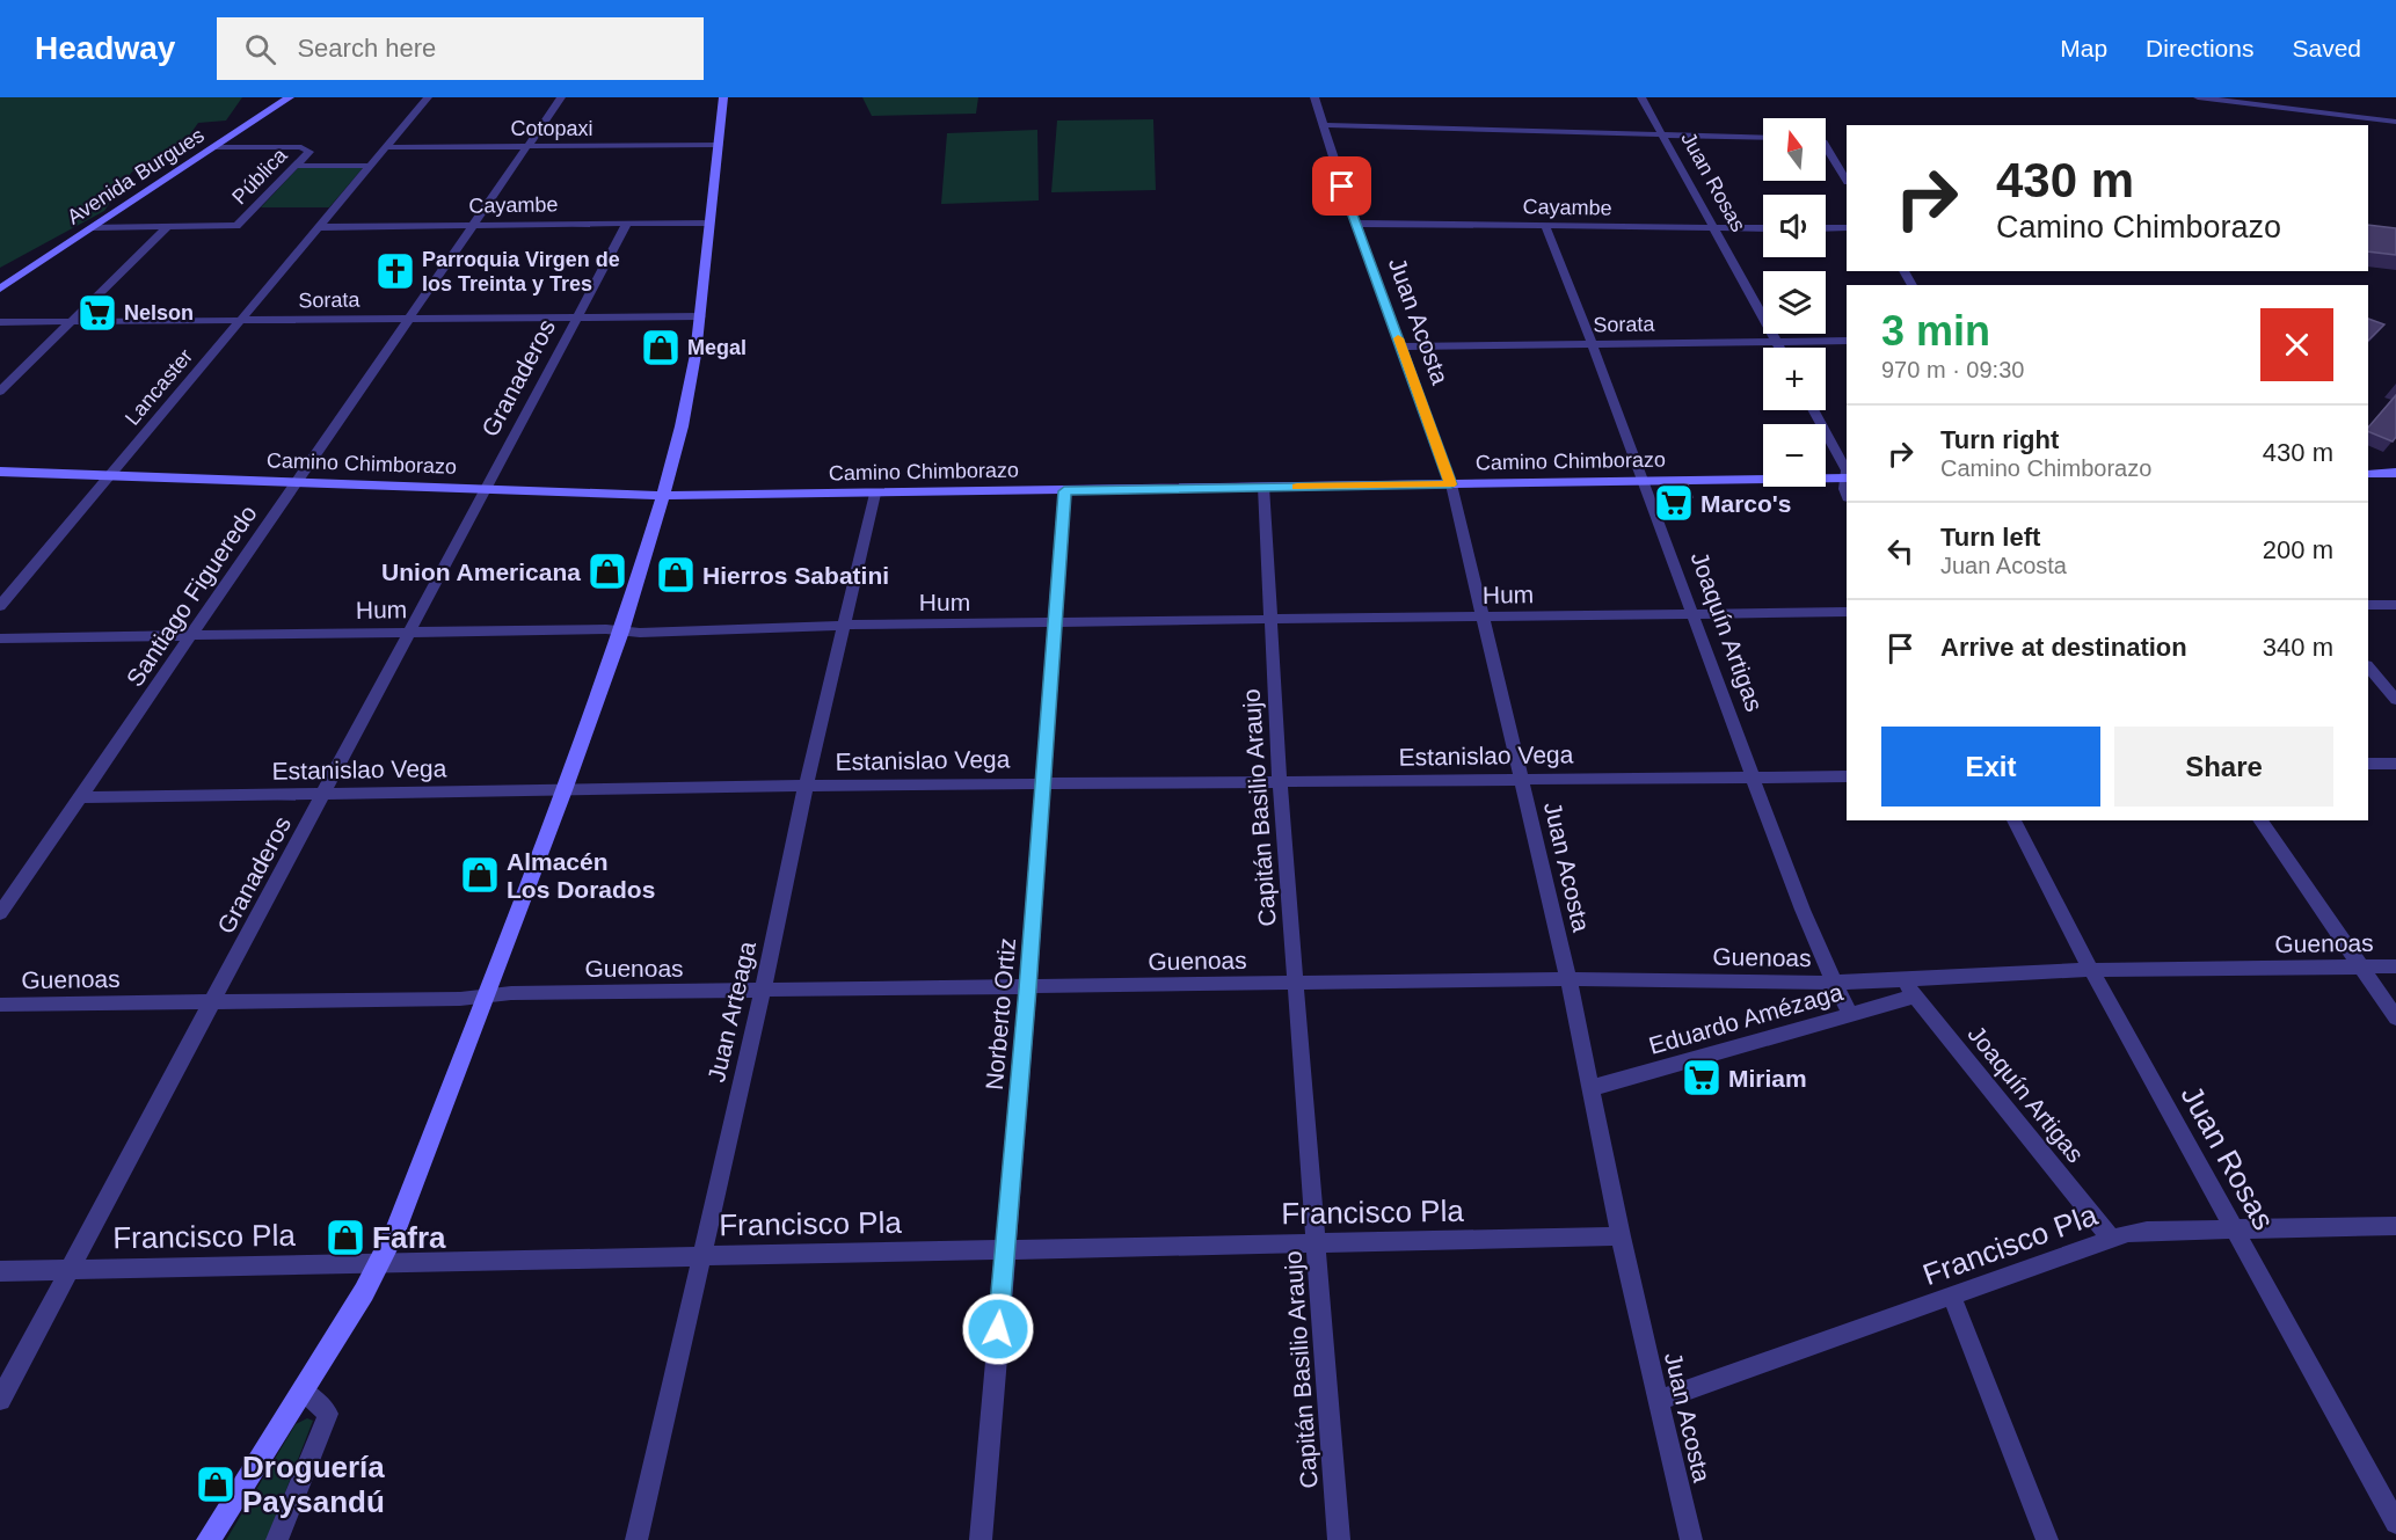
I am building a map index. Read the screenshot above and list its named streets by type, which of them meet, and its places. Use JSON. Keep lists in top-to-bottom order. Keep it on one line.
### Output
{"streets":{"street":["Cotopaxi","Avenida Burgues","Pública","Juan Rosas","Cayambe","Sorata","Juan Acosta","Granaderos","Lancaster","Camino Chimborazo","Hum","Santiago Figueredo","Joaquín Artigas","Estanislao Vega","Capitán Basilio Araujo","Guenoas","Juan Arteaga","Norberto Ortiz","Eduardo Amézaga","Francisco Pla"]},"crossings":[["Cotopaxi","Lancaster"],["Cotopaxi","Santiago Figueredo"],["Avenida Burgues","Pública"],["Juan Rosas","Cayambe"],["Juan Rosas","Sorata"],["Juan Rosas","Guenoas"],["Juan Rosas","Francisco Pla"],["Cayambe","Juan Acosta"],["Cayambe","Granaderos"],["Cayambe","Lancaster"],["Cayambe","Santiago Figueredo"],["Cayambe","Joaquín Artigas"],["Sorata","Juan Acosta"],["Sorata","Granaderos"],["Sorata","Lancaster"],["Sorata","Santiago Figueredo"],["Sorata","Joaquín Artigas"],["Juan Acosta","Camino Chimborazo"],["Juan Acosta","Hum"],["Juan Acosta","Estanislao Vega"],["Juan Acosta","Guenoas"],["Juan Acosta","Eduardo Amézaga"],["Juan Acosta","Francisco Pla"],["Granaderos","Camino Chimborazo"],["Granaderos","Hum"],["Granaderos","Estanislao Vega"],["Granaderos","Guenoas"],["Granaderos","Francisco Pla"],["Lancaster","Camino Chimborazo"],["Camino Chimborazo","Santiago Figueredo"],["Camino Chimborazo","Joaquín Artigas"],["Camino Chimborazo","Capitán Basilio Araujo"],["Camino Chimborazo","Juan Arteaga"],["Camino Chimborazo","Norberto Ortiz"],["Hum","Santiago Figueredo"],["Hum","Joaquín Artigas"],["Hum","Capitán Basilio Araujo"],["Hum","Juan Arteaga"],["Hum","Norberto Ortiz"],["Santiago Figueredo","Estanislao Vega"],["Joaquín Artigas","Estanislao Vega"],["Joaquín Artigas","Guenoas"],["Joaquín Artigas","Eduardo Amézaga"],["Joaquín Artigas","Francisco Pla"],["Estanislao Vega","Capitán Basilio Araujo"],["Estanislao Vega","Juan Arteaga"],["Estanislao Vega","Norberto Ortiz"],["Capitán Basilio Araujo","Guenoas"],["Capitán Basilio Araujo","Francisco Pla"],["Guenoas","Juan Arteaga"],["Guenoas","Norberto Ortiz"],["Juan Arteaga","Francisco Pla"],["Norberto Ortiz","Francisco Pla"]],"places":{"church":["Parroquia Virgen de los Treinta y Tres"],"supermarket":["Nelson","Marco's","Miriam"],"shop":["Megal","Union Americana","Hierros Sabatini","Almacén Los Dorados","Fafra","Droguería Paysandú"]},"north":"top","page":{"header":"Headway","search":"Search here","nav":["Map","Directions","Saved"],"map_buttons":["+","−"],"turn":["430 m","Camino Chimborazo"],"heading":["3 min","970 m · 09:30"],"list":[{"name":"Turn right","note":"Camino Chimborazo","value":"430 m"},{"name":"Turn left","note":"Juan Acosta","value":"200 m"},{"name":"Arrive at destination","value":"340 m"}],"buttons":["Exit","Share"]}}
